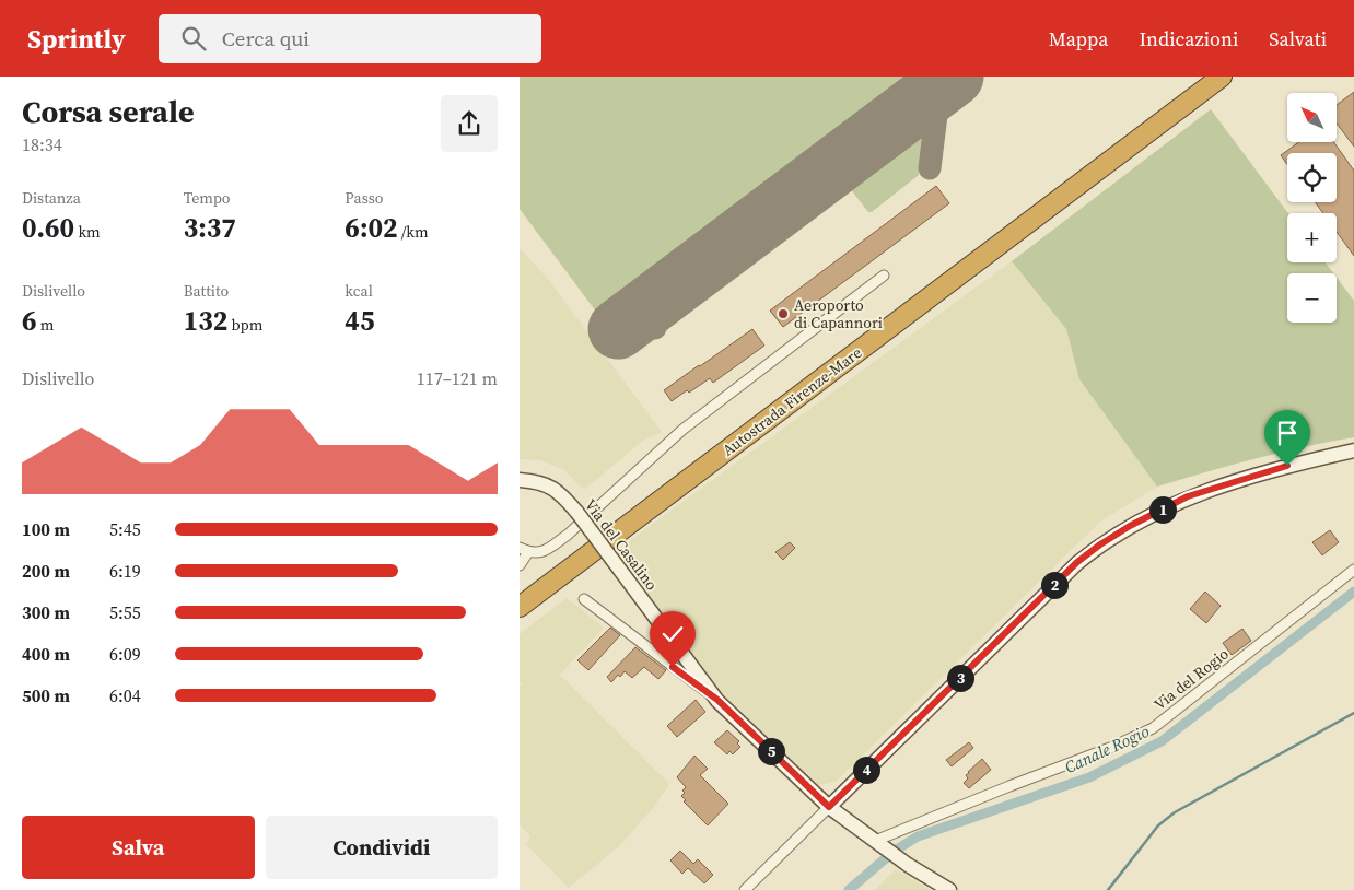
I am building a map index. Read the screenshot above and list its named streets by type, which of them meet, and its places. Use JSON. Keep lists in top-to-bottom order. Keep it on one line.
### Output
{"streets":{"highway":["Autostrada Firenze-Mare"],"street":["Via del Casalino","Via del Rogio"]},"crossings":[["Via del Casalino","Via del Rogio"]],"water":["Canale Rogio"],"places":["Aeroporto di Capannori"],"north":"top left","page":{"header":"Sprintly","search":"Cerca qui","nav":["Mappa","Indicazioni","Salvati"],"heading":["Corsa serale","18:34"],"map_buttons":["+","−"],"stats":[["Distanza","0.60 km"],["Tempo","3:37"],["Passo","6:02 /km"],["Dislivello","6 m"],["Battito","132 bpm"],["kcal","45"]],"chart":["Dislivello","117–121 m"],"pins":["1","2","3","5","4"],"list":[{"name":"100 m","note":"5:45"},{"name":"200 m","note":"6:19"},{"name":"300 m","note":"5:55"},{"name":"400 m","note":"6:09"},{"name":"500 m","note":"6:04"}],"buttons":["Salva","Condividi"]}}
